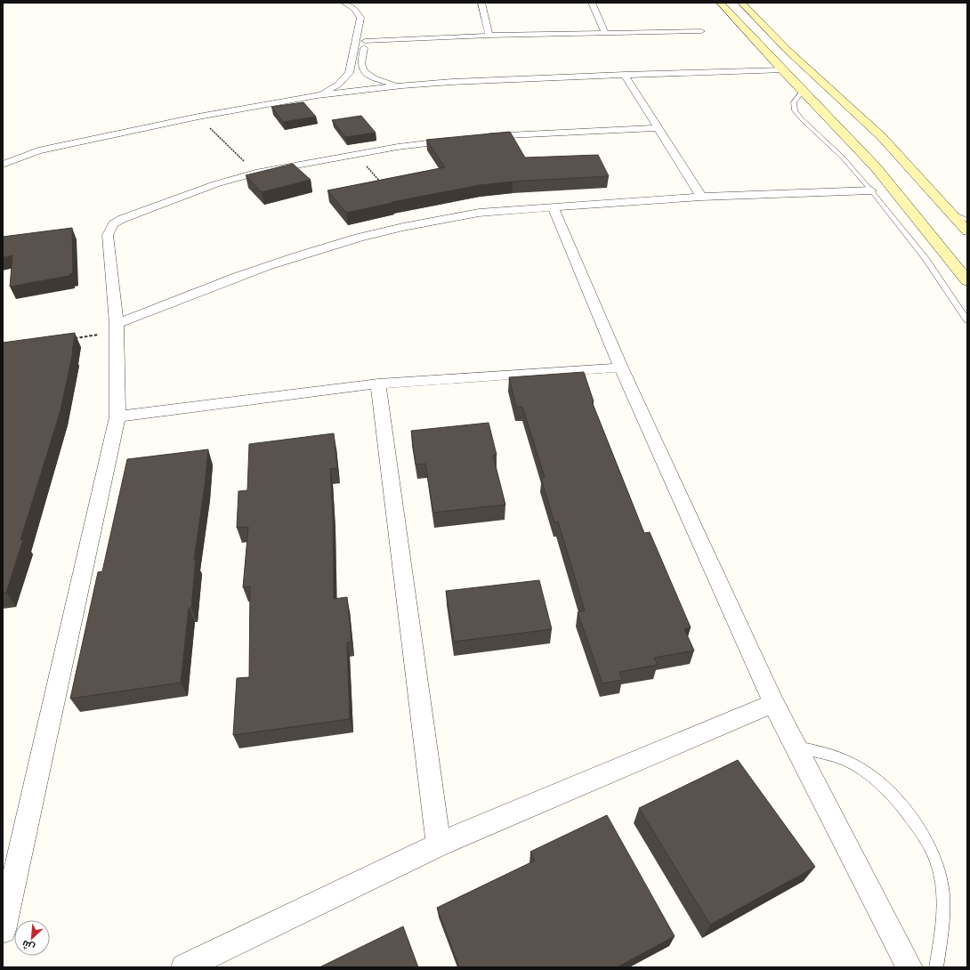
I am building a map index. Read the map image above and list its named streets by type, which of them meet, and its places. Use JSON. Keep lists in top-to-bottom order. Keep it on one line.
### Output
{"north":"bottom left"}
